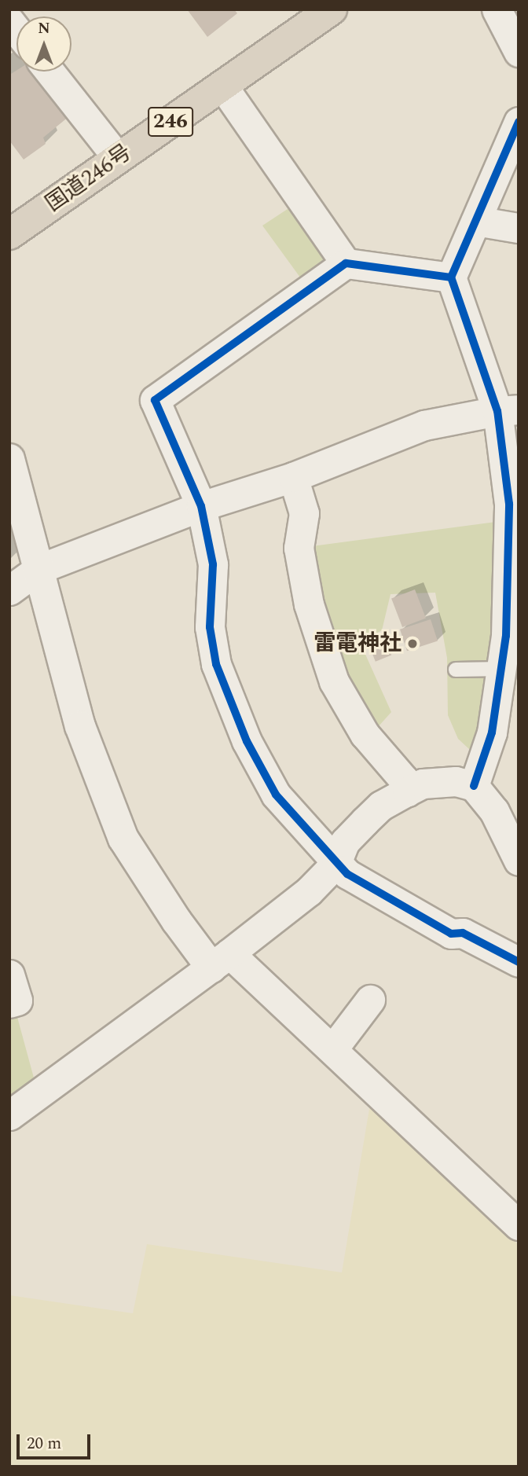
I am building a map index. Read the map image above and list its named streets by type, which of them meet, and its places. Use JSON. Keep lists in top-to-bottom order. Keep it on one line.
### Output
{"streets":{"highway":["246","国道246号"]},"places":["雷電神社"],"scale_bar":"20 m","north":"top"}
